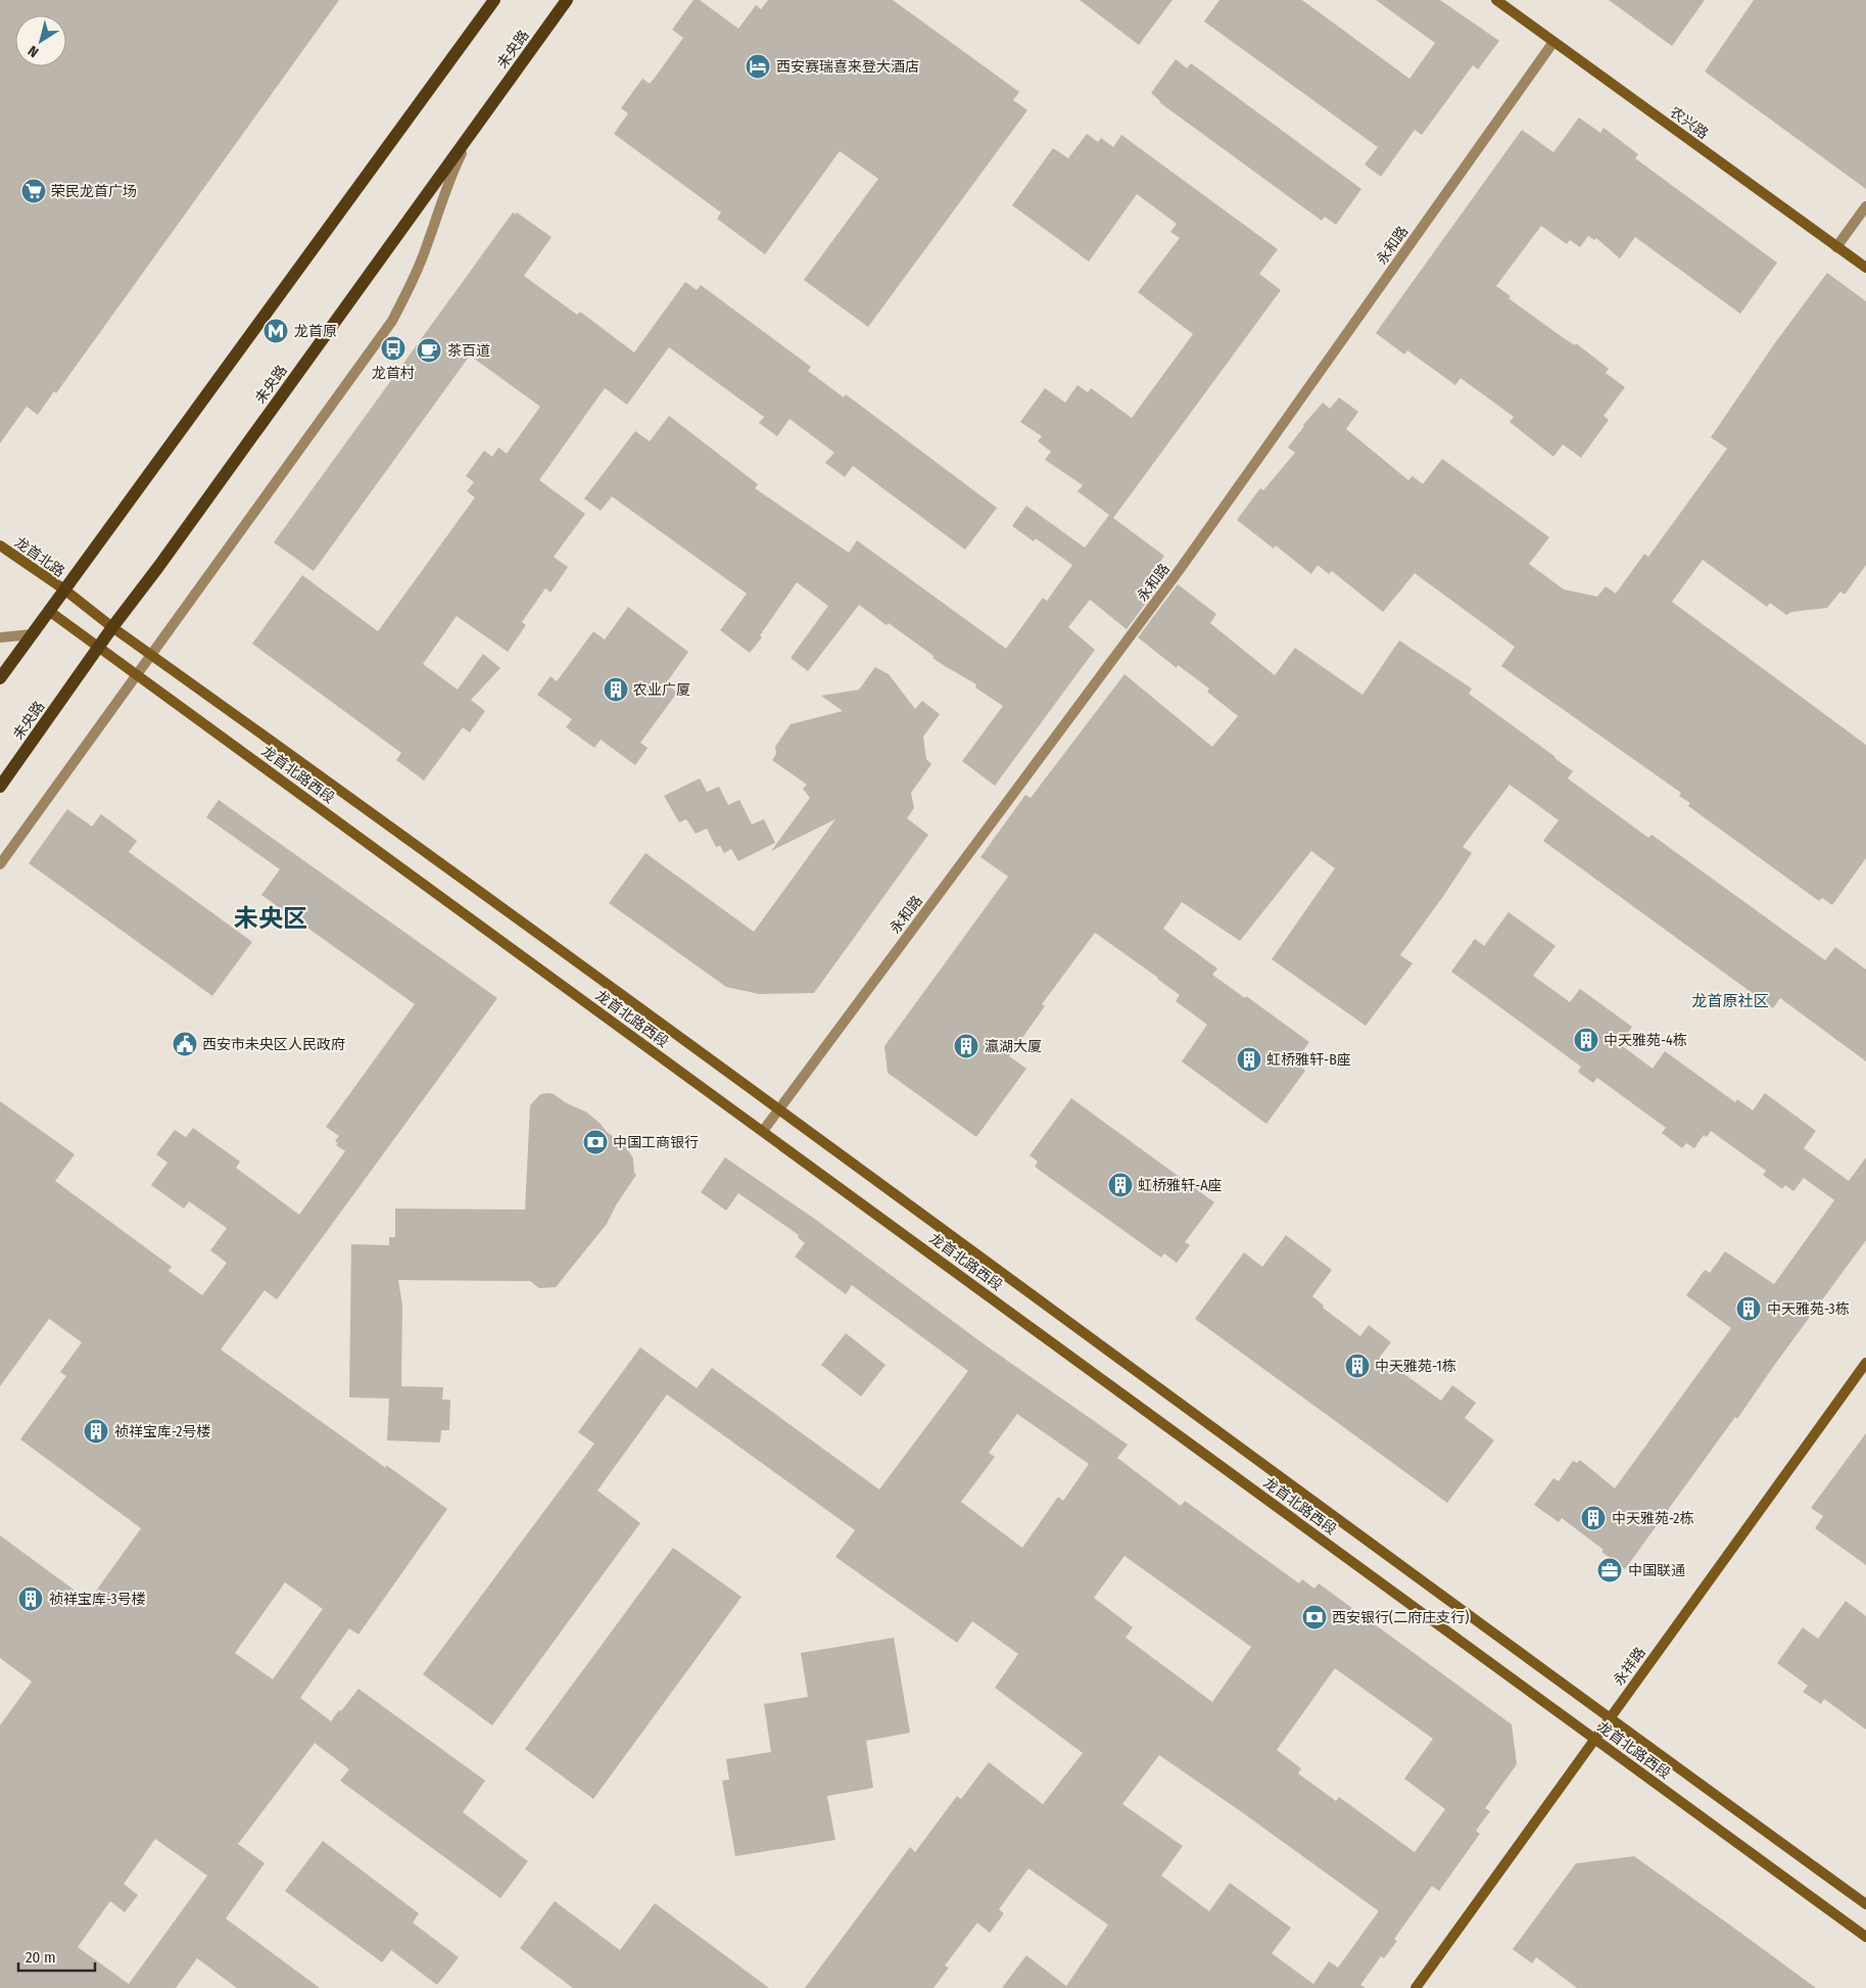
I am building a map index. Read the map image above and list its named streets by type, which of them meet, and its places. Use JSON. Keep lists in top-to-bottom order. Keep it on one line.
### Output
{"streets":{"main road":["未央路"],"street":["农兴路","永和路","龙首北路","龙首北路西段","永祥路"]},"crossings":[["未央路","龙首北路西段"],["农兴路","永和路"],["永和路","龙首北路西段"],["龙首北路","龙首北路西段"],["龙首北路西段","永祥路"]],"districts":["未央区","龙首原社区"],"places":{"hotel":["西安赛瑞喜来登大酒店"],"supermarket":["荣民龙首广场"],"metro station":["龙首原"],"bus stop":["龙首村"],"cafe":["茶百道"],"building":["农业广厦","中天雅苑-4栋","瀛湖大厦","虹桥雅轩-B座","虹桥雅轩-A座","中天雅苑-3栋","中天雅苑-1栋","祯祥宝库-2号楼","中天雅苑-2栋","祯祥宝库-3号楼"],"public building":["西安市未央区人民政府"],"bank":["中国工商银行","西安银行(二府庄支行)"],"office":["中国联通"]},"scale_bar":"20 m","north":"bottom left"}
